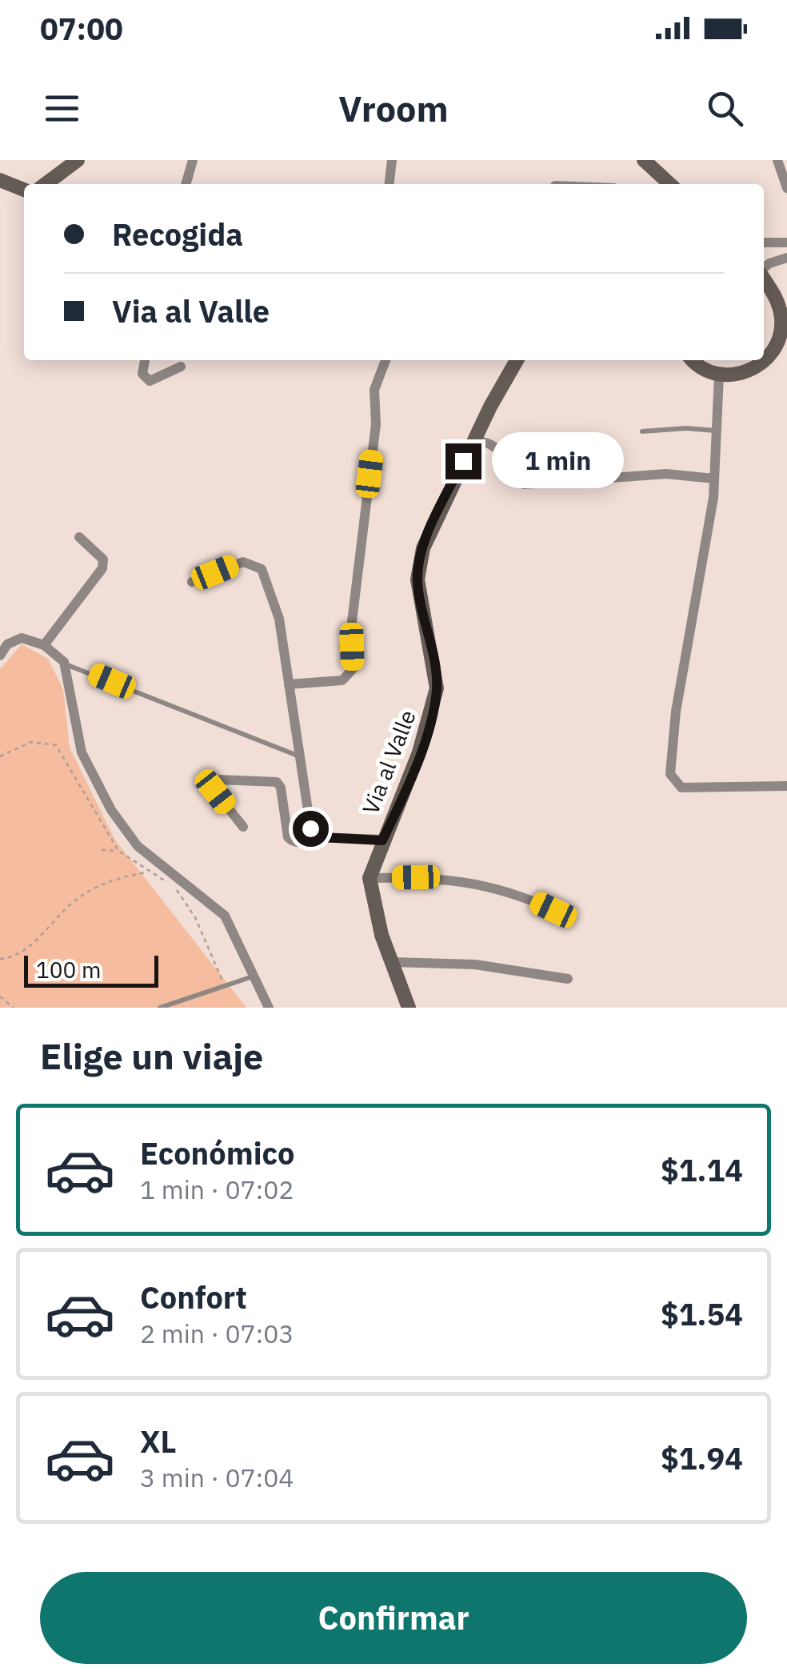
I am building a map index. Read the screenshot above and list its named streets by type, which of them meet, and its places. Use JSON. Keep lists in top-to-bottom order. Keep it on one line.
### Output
{"streets":{"main road":["Via al Valle"]},"scale_bar":"100 m","page":{"status":"07:00","header":"Vroom","banner":["Recogida","Via al Valle"],"bubble":"1 min","scale":"100 m","heading":"Elige un viaje","list":[{"name":"Económico","note":"1 min · 07:02","value":"$1.14"},{"name":"Confort","note":"2 min · 07:03","value":"$1.54"},{"name":"XL","note":"3 min · 07:04","value":"$1.94"}],"buttons":"Confirmar"}}
